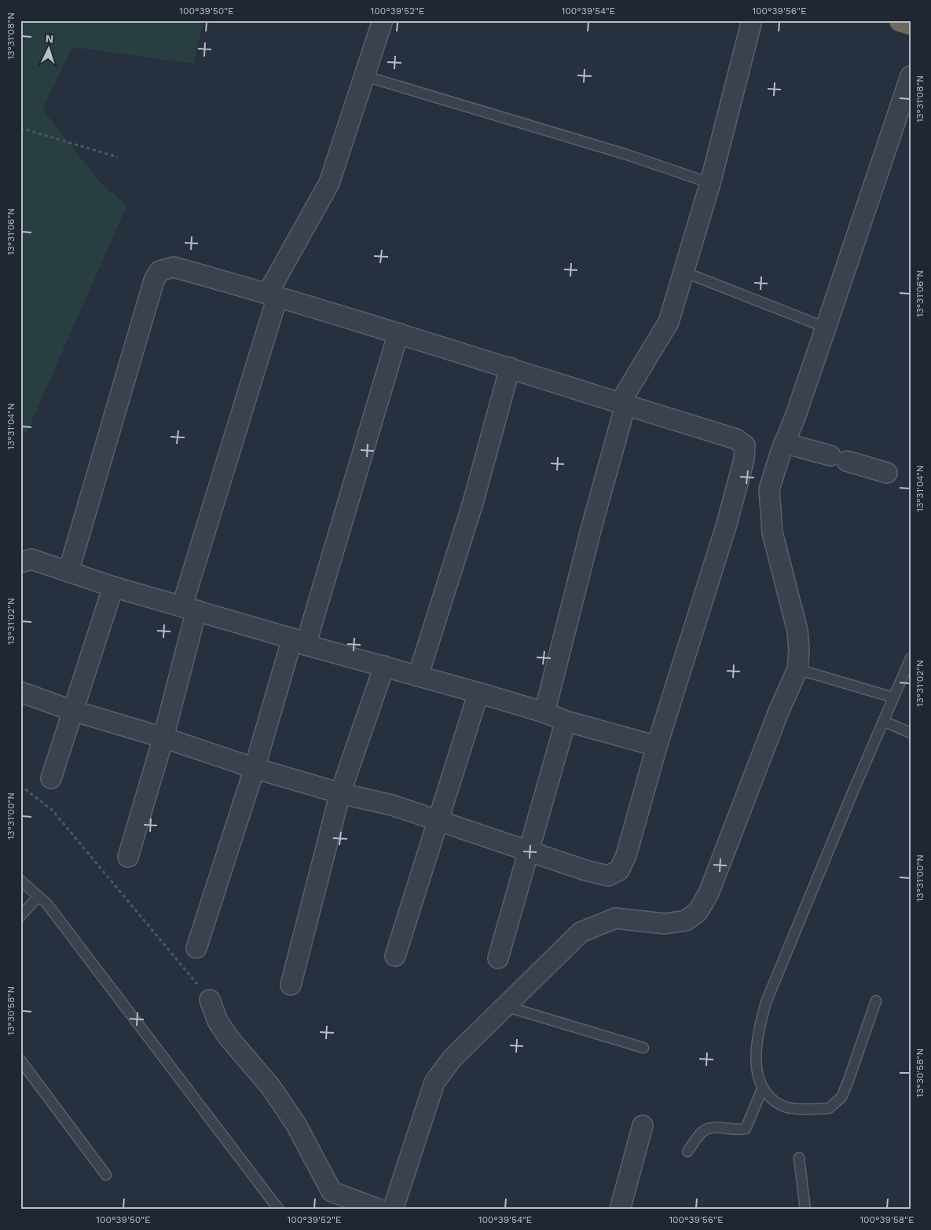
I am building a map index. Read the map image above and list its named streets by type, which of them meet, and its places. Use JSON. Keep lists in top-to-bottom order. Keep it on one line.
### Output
{"north":"top","coordinates":["100°39'50\"E","100°39'52\"E","100°39'54\"E","100°39'56\"E","13°31'08\"N","13°31'06\"N","13°31'04\"N","13°31'02\"N","13°31'00\"N","13°30'58\"N","100°39'58\"E"]}
